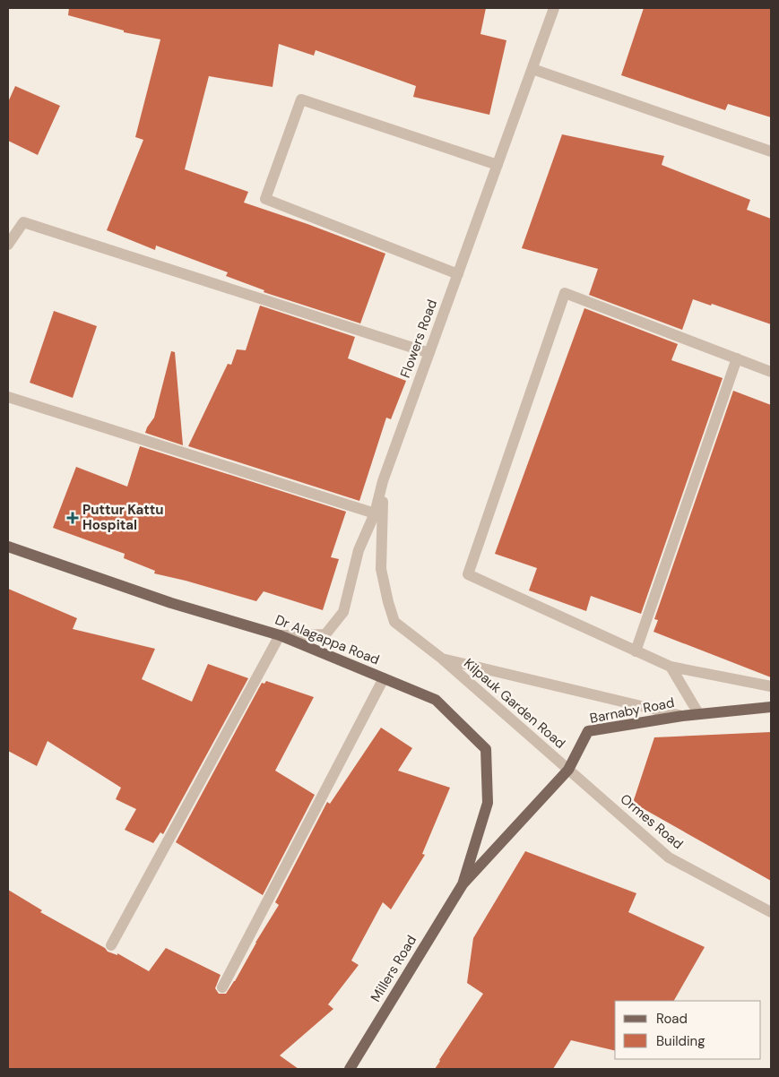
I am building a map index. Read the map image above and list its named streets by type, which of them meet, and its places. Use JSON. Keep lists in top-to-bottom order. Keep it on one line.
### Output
{"streets":{"main road":["Dr Alagappa Road","Barnaby Road","Millers Road"],"street":["Flowers Road","Kilpauk Garden Road","Ormes Road"]},"crossings":[["Flowers Road","Dr Alagappa Road"],["Flowers Road","Kilpauk Garden Road"],["Dr Alagappa Road","Barnaby Road"],["Dr Alagappa Road","Millers Road"],["Kilpauk Garden Road","Barnaby Road"],["Kilpauk Garden Road","Ormes Road"],["Barnaby Road","Ormes Road"],["Barnaby Road","Millers Road"]],"places":{"health":["Puttur Kattu Hospital"]},"legend":["Road","Building"]}
